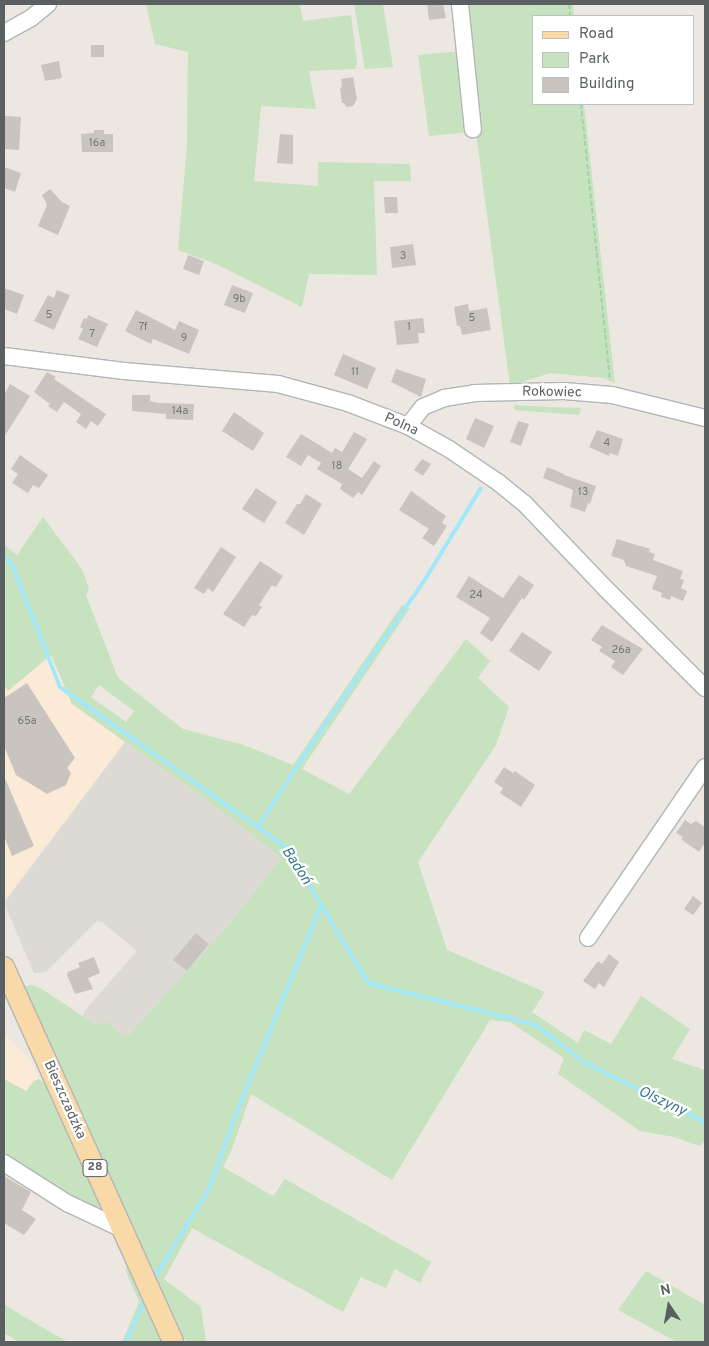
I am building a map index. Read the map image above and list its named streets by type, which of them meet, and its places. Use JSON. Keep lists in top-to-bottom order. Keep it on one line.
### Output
{"streets":{"main road":["Bieszczadzka","28"],"street":["Rokowiec","Polna"]},"crossings":[["Rokowiec","Polna"]],"water":["Badoń","Olszyny"],"house_numbers":["16a","3","9b","5","5","7f","1","7","9","11","14a","4","18","13","24","26a","65a"],"legend":["Road","Park","Building"],"north":"top"}
